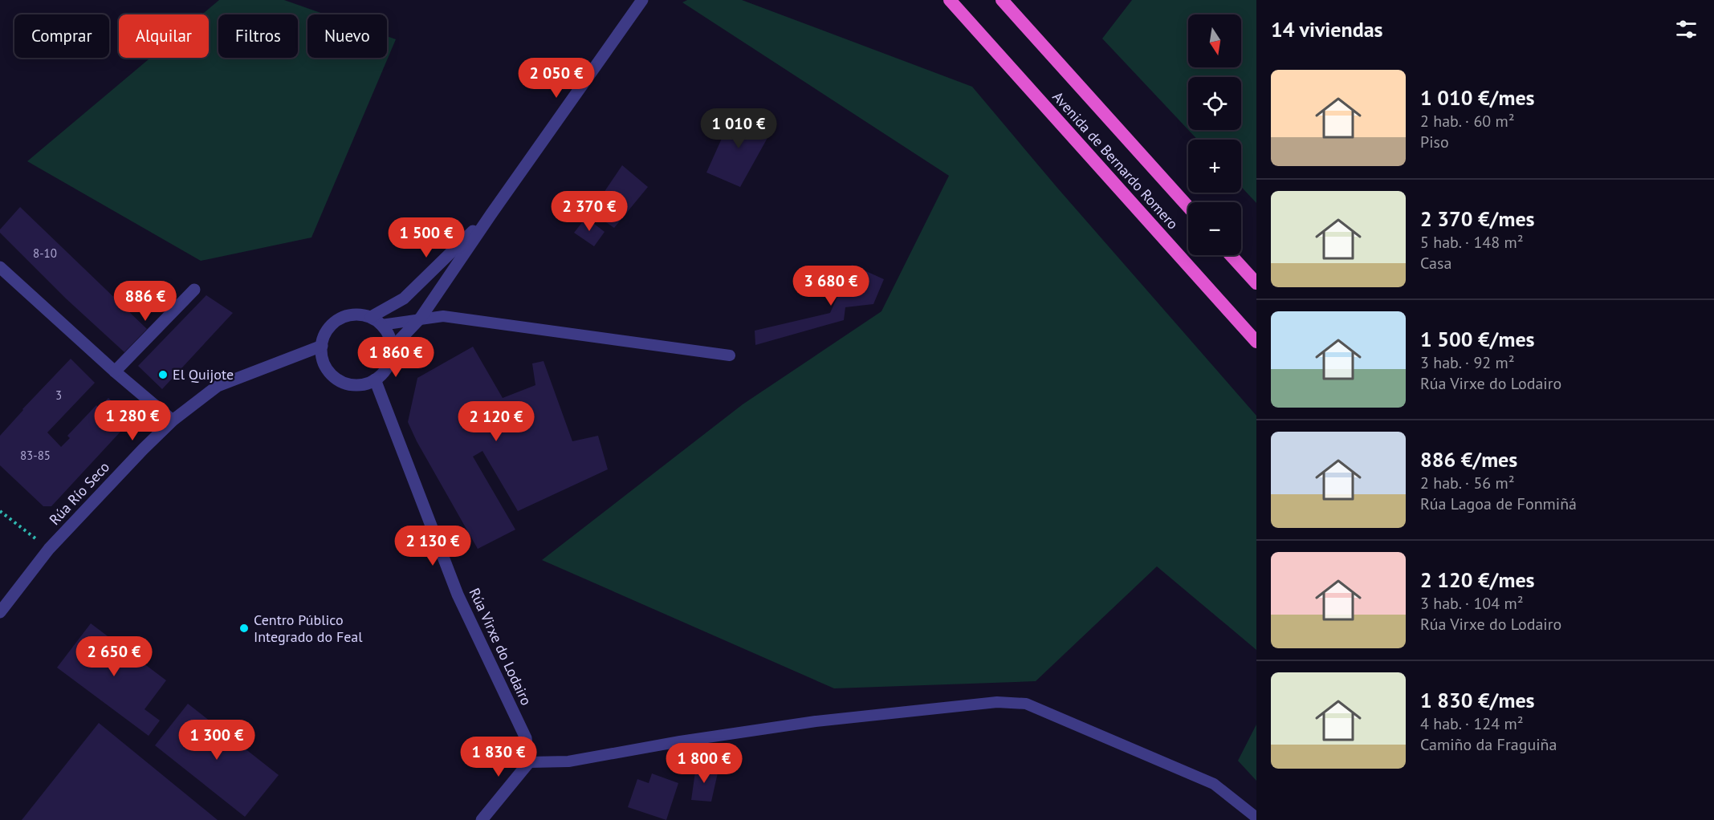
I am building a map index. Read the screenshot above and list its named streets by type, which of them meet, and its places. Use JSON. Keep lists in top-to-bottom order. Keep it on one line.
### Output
{"streets":{"highway":["Avenida de Bernardo Romero"],"street":["Rúa Río Seco","Rúa Virxe do Lodairo"]},"crossings":[["Rúa Río Seco","Rúa Virxe do Lodairo"]],"places":["El Quijote","Centro Público Integrado do Feal"],"house_numbers":["8-10","3","83-85"],"north":"bottom","page":{"heading":"14 viviendas","map_buttons":["+","−"],"chip":["Comprar","Alquilar","Filtros","Nuevo"],"price":["2 050 €","1 010 €","2 370 €","1 500 €","3 680 €","886 €","1 860 €","1 280 €","2 120 €","2 130 €","2 650 €","1 300 €","1 830 €","1 800 €"],"list":[{"name":"1 010 €/mes","note":"2 hab. · 60 m² · Piso"},{"name":"2 370 €/mes","note":"5 hab. · 148 m² · Casa"},{"name":"1 500 €/mes","note":"3 hab. · 92 m² · Rúa Virxe do Lodairo"},{"name":"886 €/mes","note":"2 hab. · 56 m² · Rúa Lagoa de Fonmiñá"},{"name":"2 120 €/mes","note":"3 hab. · 104 m² · Rúa Virxe do Lodairo"},{"name":"1 830 €/mes","note":"4 hab. · 124 m² · Camiño da Fraguiña"}]}}
